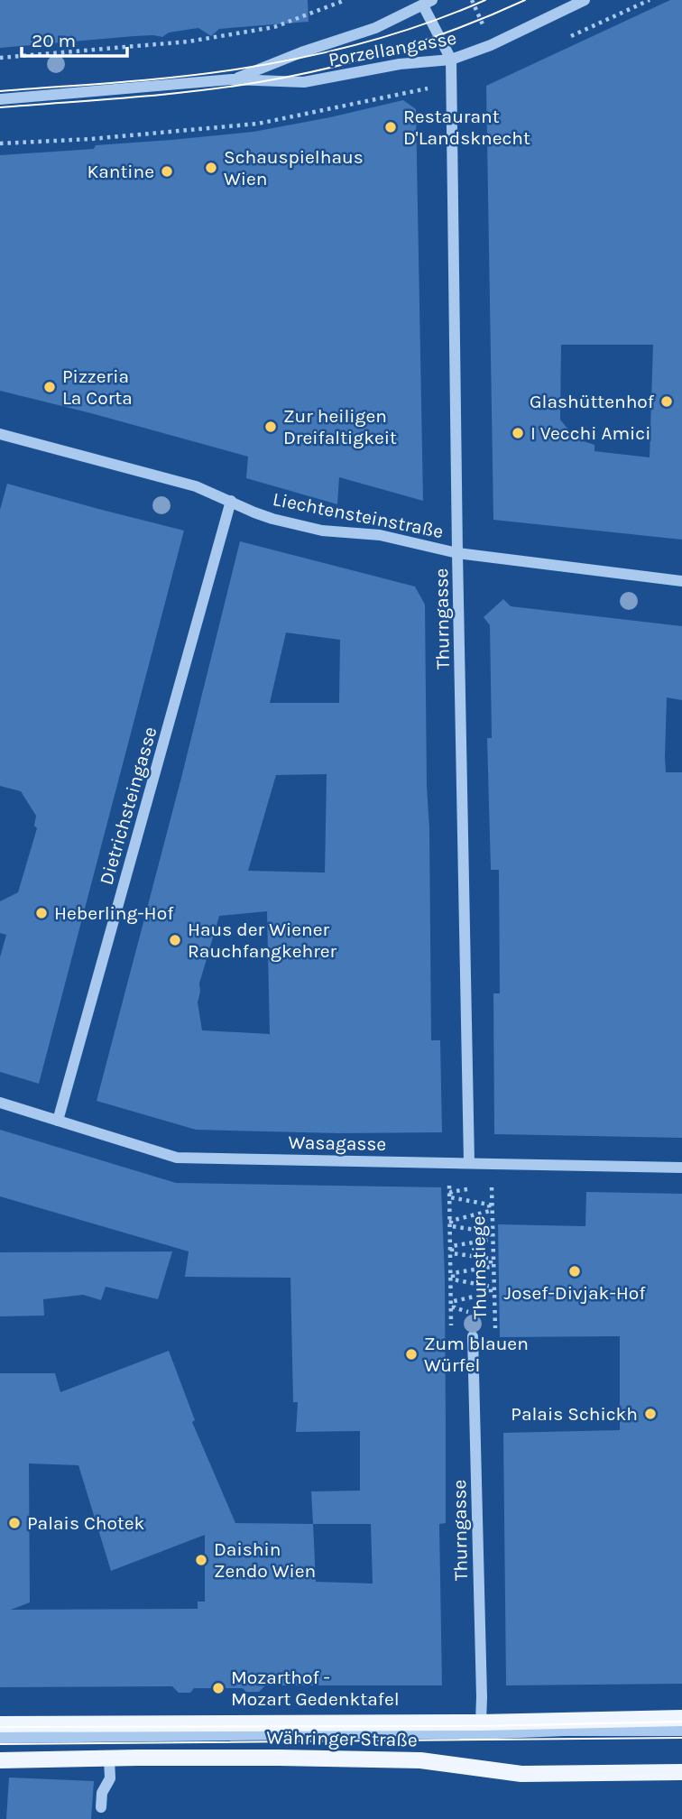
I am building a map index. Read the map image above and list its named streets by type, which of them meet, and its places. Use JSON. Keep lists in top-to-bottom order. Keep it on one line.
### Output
{"streets":{"main road":["Währinger Straße"],"street":["Porzellangasse","Liechtensteinstraße","Thurngasse","Dietrichsteingasse","Wasagasse"],"path":["Thurnstiege"]},"crossings":[["Porzellangasse","Thurngasse"],["Liechtensteinstraße","Thurngasse"],["Liechtensteinstraße","Dietrichsteingasse"],["Thurngasse","Wasagasse"],["Thurngasse","Währinger Straße"],["Dietrichsteingasse","Wasagasse"]],"places":["Restaurant D'Landsknecht","Schauspielhaus Wien","Kantine","Pizzeria La Corta","Glashüttenhof","Zur heiligen Dreifaltigkeit","I Vecchi Amici","Heberling-Hof","Haus der Wiener Rauchfangkehrer","Josef-Divjak-Hof","Zum blauen Würfel","Palais Schickh","Palais Chotek","Daishin Zendo Wien","Mozarthof - Mozart Gedenktafel"],"scale_bar":"20 m"}
